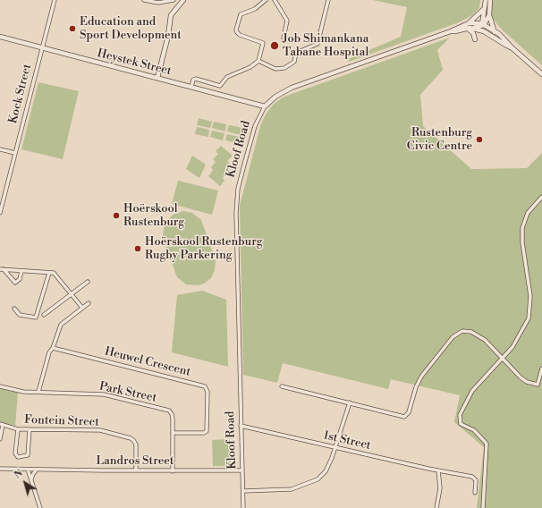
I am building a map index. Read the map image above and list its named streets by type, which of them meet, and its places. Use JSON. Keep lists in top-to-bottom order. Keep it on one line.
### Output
{"streets":{"street":["Heystek Street","Kock Street","Kloof Road","Heuwel Crescent","Park Street","Fontein Street","1st Street","Landros Street"]},"crossings":[["Heystek Street","Kock Street"],["Heystek Street","Kloof Road"],["Kloof Road","1st Street"],["Kloof Road","Landros Street"],["Heuwel Crescent","Park Street"],["Park Street","Landros Street"],["Fontein Street","Landros Street"]],"places":["Education and Sport Development","Job Shimankana Tabane Hospital","Rustenburg Civic Centre","Hoërskool Rustenburg","Hoërskool Rustenburg Rugby Parkering"],"north":"top left"}
